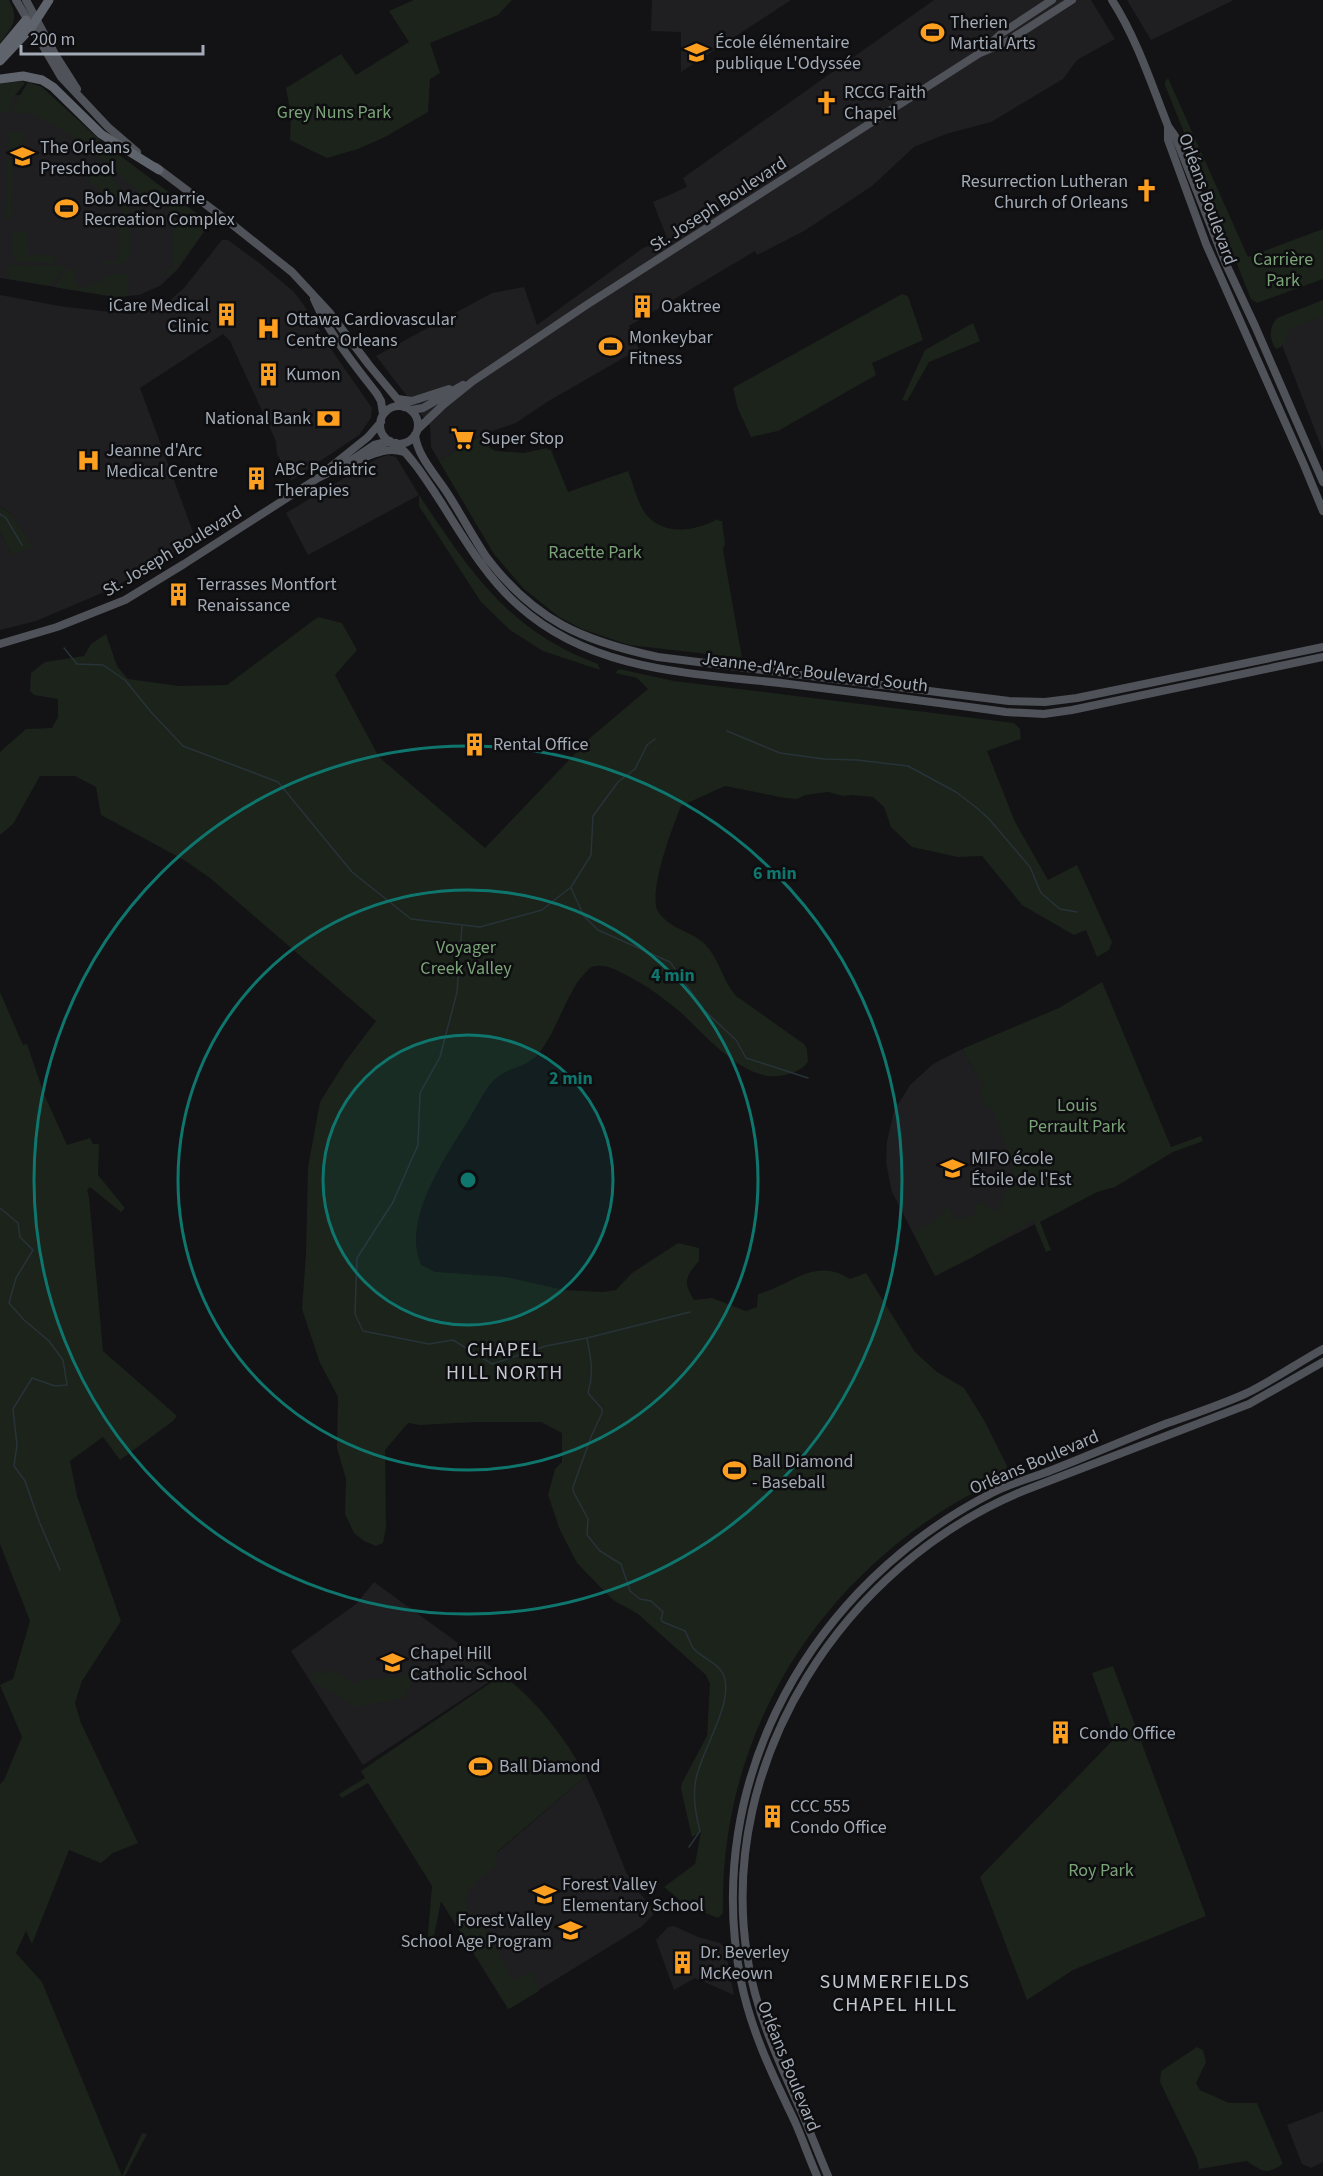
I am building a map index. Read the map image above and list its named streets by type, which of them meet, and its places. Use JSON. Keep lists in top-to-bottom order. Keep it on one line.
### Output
{"streets":{"main road":["Orléans Boulevard","St. Joseph Boulevard","Jeanne-d'Arc Boulevard South"]},"crossings":[["St. Joseph Boulevard","Jeanne-d'Arc Boulevard South"]],"districts":["CHAPEL HILL NORTH","SUMMERFIELDS CHAPEL HILL"],"parks":["Grey Nuns Park","Carrière Park","Racette Park","Voyager Creek Valley","Louis Perrault Park","Roy Park"],"places":{"sports":["Therien Martial Arts","Bob MacQuarrie Recreation Complex","Monkeybar Fitness","Ball Diamond - Baseball","Ball Diamond"],"school or university":["École élémentaire publique L'Odyssée","The Orleans Preschool","MIFO école Étoile de l'Est","Chapel Hill Catholic School","Forest Valley Elementary School","Forest Valley School Age Program"],"church":["RCCG Faith Chapel","Resurrection Lutheran Church of Orleans"],"building":["Oaktree","iCare Medical Clinic","Kumon","ABC Pediatric Therapies","Terrasses Montfort Renaissance","Rental Office","Condo Office","CCC 555 Condo Office","Dr. Beverley McKeown"],"hospital":["Ottawa Cardiovascular Centre Orleans","Jeanne d'Arc Medical Centre"],"bank":["National Bank"],"supermarket":["Super Stop"]},"scale_bar":"200 m","rings":["6 min","4 min","2 min"]}
